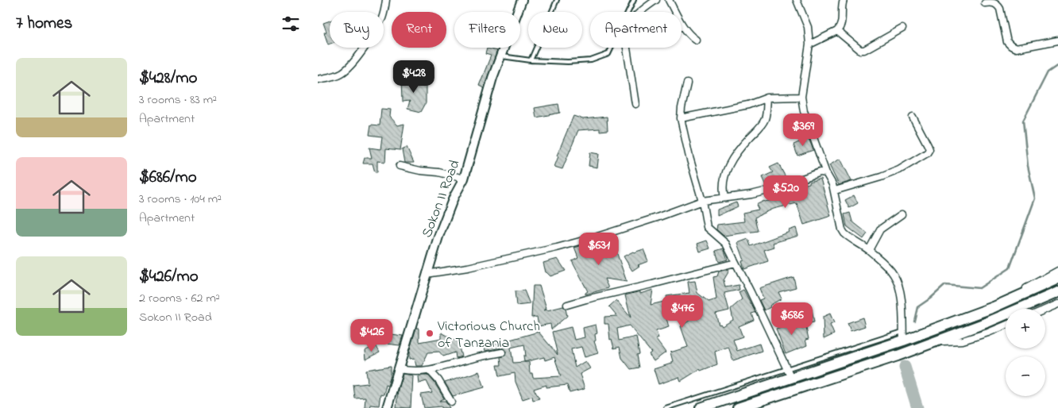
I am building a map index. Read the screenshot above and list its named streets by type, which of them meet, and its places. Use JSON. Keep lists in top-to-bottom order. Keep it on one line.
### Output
{"streets":{"street":["Sokon II Road"]},"places":["Victorious Church of Tanzania"],"page":{"heading":"7 homes","chip":["Buy","Rent","Filters","New","Apartment"],"list":[{"name":"$428/mo","note":"3 rooms · 83 m² · Apartment"},{"name":"$686/mo","note":"3 rooms · 104 m² · Apartment"},{"name":"$426/mo","note":"2 rooms · 62 m² · Sokon II Road"}],"price":["$428","$369","$520","$631","$476","$686","$426"],"map_buttons":["+","−"]}}
